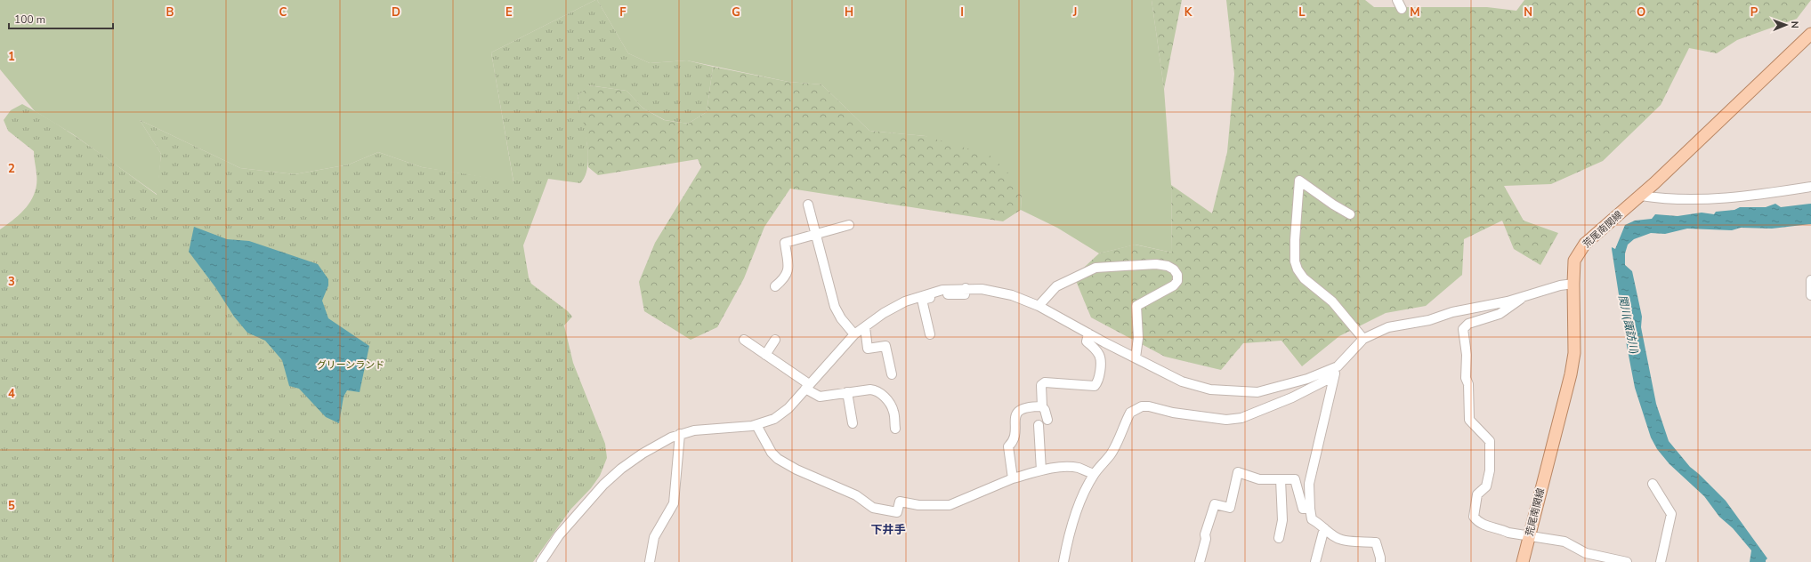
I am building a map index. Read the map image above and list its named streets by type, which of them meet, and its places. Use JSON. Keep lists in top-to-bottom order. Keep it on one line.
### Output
{"streets":{"main road":["荒尾南関線"]},"districts":["下井手"],"water":["関川(諏訪川)"],"parks":["グリーンランド"],"scale_bar":"100 m","north":"right","grid":{"columns":["B","C","D","E","F","G","H","I","J","K","L","M","N","O","P"],"rows":["1","2","3","4","5"]}}
